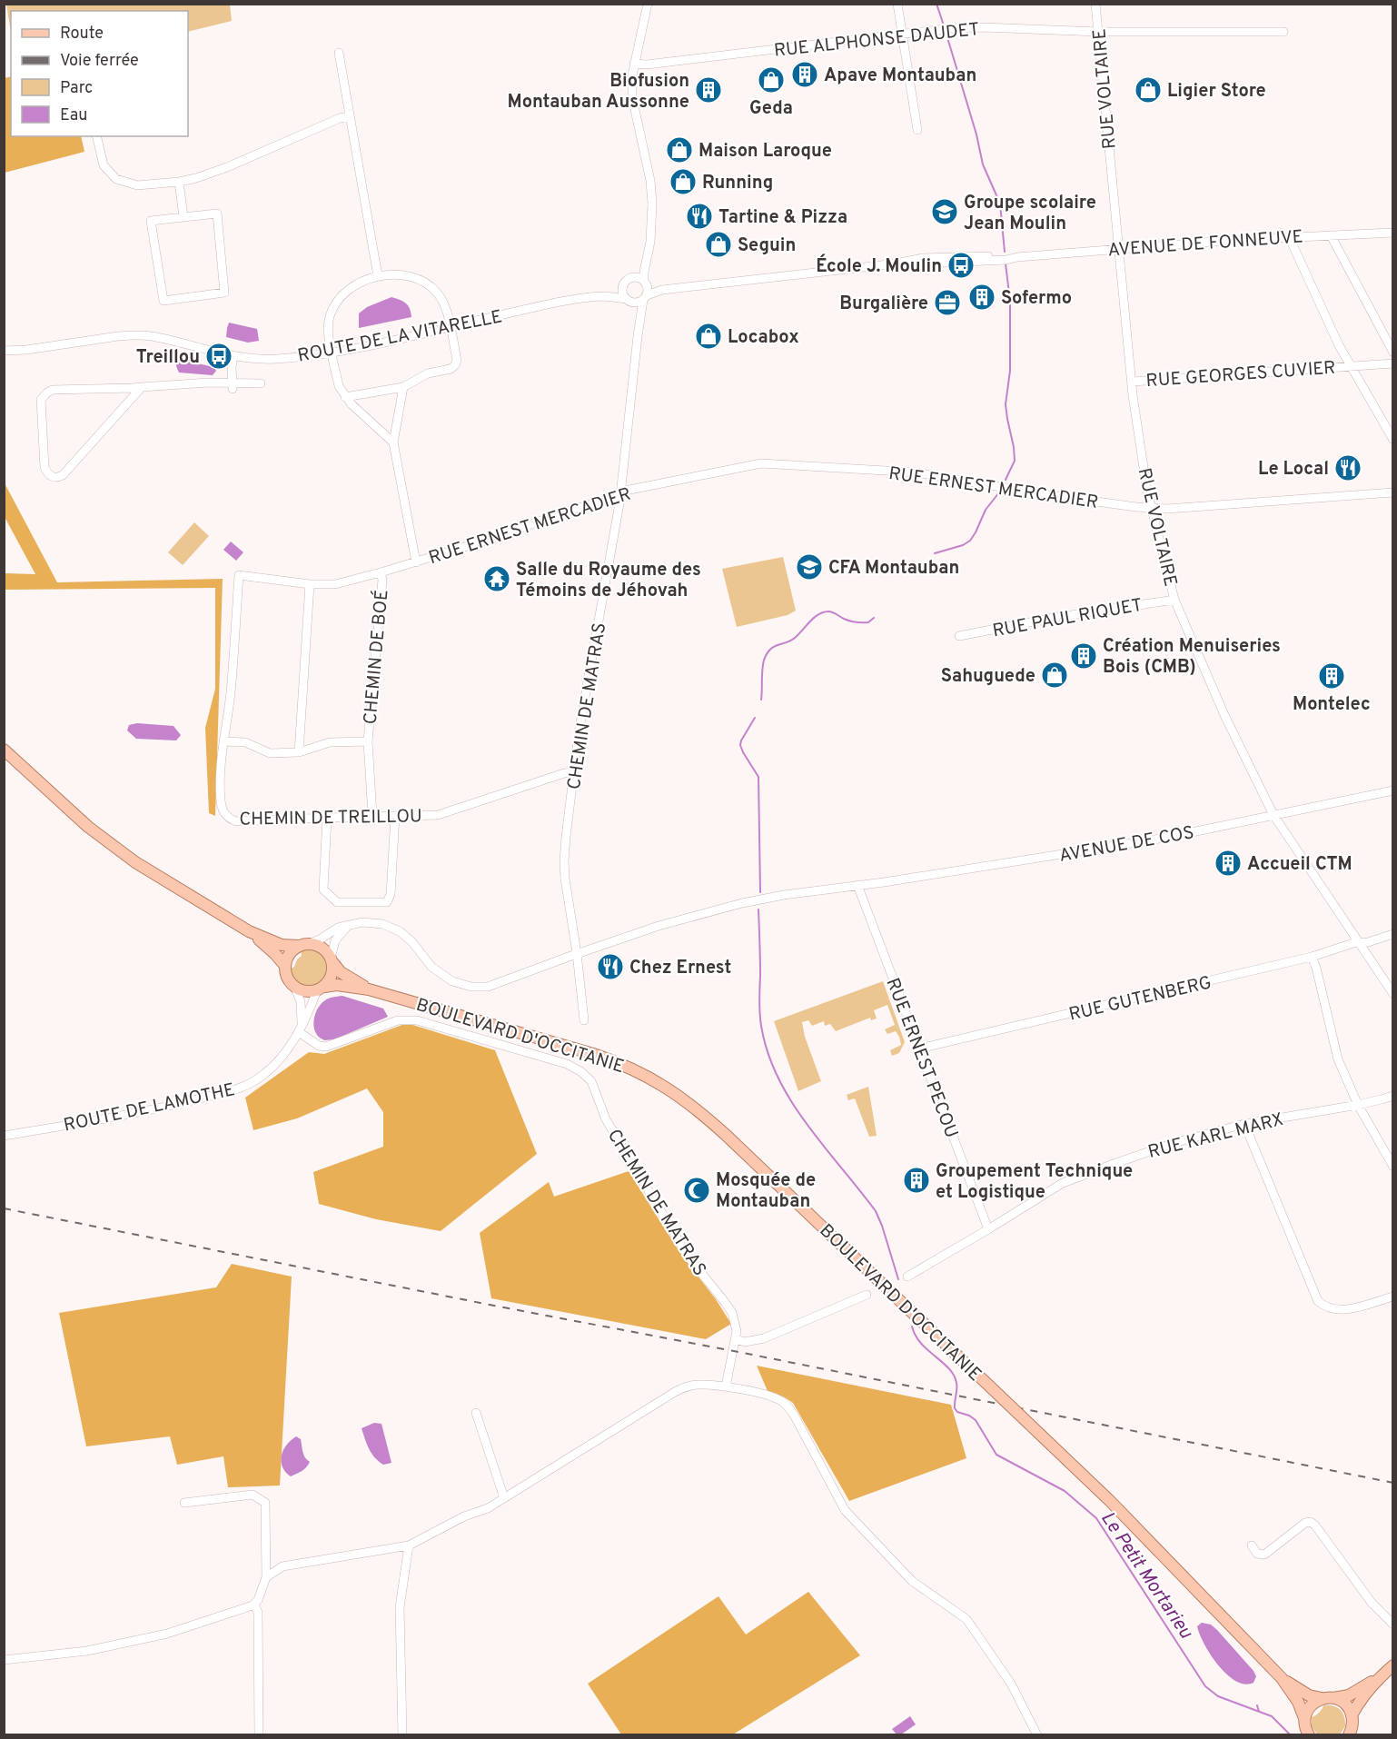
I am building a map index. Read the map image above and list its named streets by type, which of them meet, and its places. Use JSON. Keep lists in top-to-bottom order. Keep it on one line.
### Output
{"streets":{"main road":["BOULEVARD D'OCCITANIE"],"street":["RUE ALPHONSE DAUDET","RUE VOLTAIRE","AVENUE DE FONNEUVE","ROUTE DE LA VITARELLE","RUE GEORGES CUVIER","RUE ERNEST MERCADIER","RUE PAUL RIQUET","CHEMIN DE BOÉ","CHEMIN DE MATRAS","CHEMIN DE TREILLOU","AVENUE DE COS","RUE GUTENBERG","RUE ERNEST PECOU","ROUTE DE LAMOTHE","RUE KARL MARX"]},"crossings":[["RUE ALPHONSE DAUDET","RUE VOLTAIRE"],["RUE VOLTAIRE","AVENUE DE FONNEUVE"],["RUE VOLTAIRE","RUE GEORGES CUVIER"],["RUE VOLTAIRE","RUE ERNEST MERCADIER"],["RUE VOLTAIRE","RUE PAUL RIQUET"],["RUE VOLTAIRE","AVENUE DE COS"],["RUE VOLTAIRE","RUE GUTENBERG"],["AVENUE DE FONNEUVE","ROUTE DE LA VITARELLE"],["AVENUE DE FONNEUVE","CHEMIN DE MATRAS"],["ROUTE DE LA VITARELLE","CHEMIN DE MATRAS"],["RUE ERNEST MERCADIER","CHEMIN DE BOÉ"],["RUE ERNEST MERCADIER","CHEMIN DE MATRAS"],["RUE ERNEST MERCADIER","CHEMIN DE TREILLOU"],["CHEMIN DE BOÉ","CHEMIN DE TREILLOU"],["CHEMIN DE MATRAS","CHEMIN DE TREILLOU"],["CHEMIN DE MATRAS","AVENUE DE COS"],["CHEMIN DE MATRAS","ROUTE DE LAMOTHE"],["AVENUE DE COS","RUE ERNEST PECOU"],["RUE GUTENBERG","RUE ERNEST PECOU"],["BOULEVARD D'OCCITANIE","ROUTE DE LAMOTHE"],["RUE ERNEST PECOU","RUE KARL MARX"]],"water":["Le Petit Mortarieu"],"places":{"building":["Apave Montauban","Biofusion Montauban Aussonne","Sofermo","Création Menuiseries Bois (CMB)","Montelec","Accueil CTM","Groupement Technique et Logistique"],"shop":["Geda","Ligier Store","Maison Laroque","Running","Seguin","Locabox","Sahuguede"],"school or university":["Groupe scolaire Jean Moulin","CFA Montauban"],"restaurant":["Tartine & Pizza","Le Local","Chez Ernest"],"bus stop":["École J. Moulin","Treillou"],"office":["Burgalière"],"temple":["Salle du Royaume des Témoins de Jéhovah"],"mosque":["Mosquée de Montauban"]},"legend":["Route","Voie ferrée","Parc","Eau"]}
